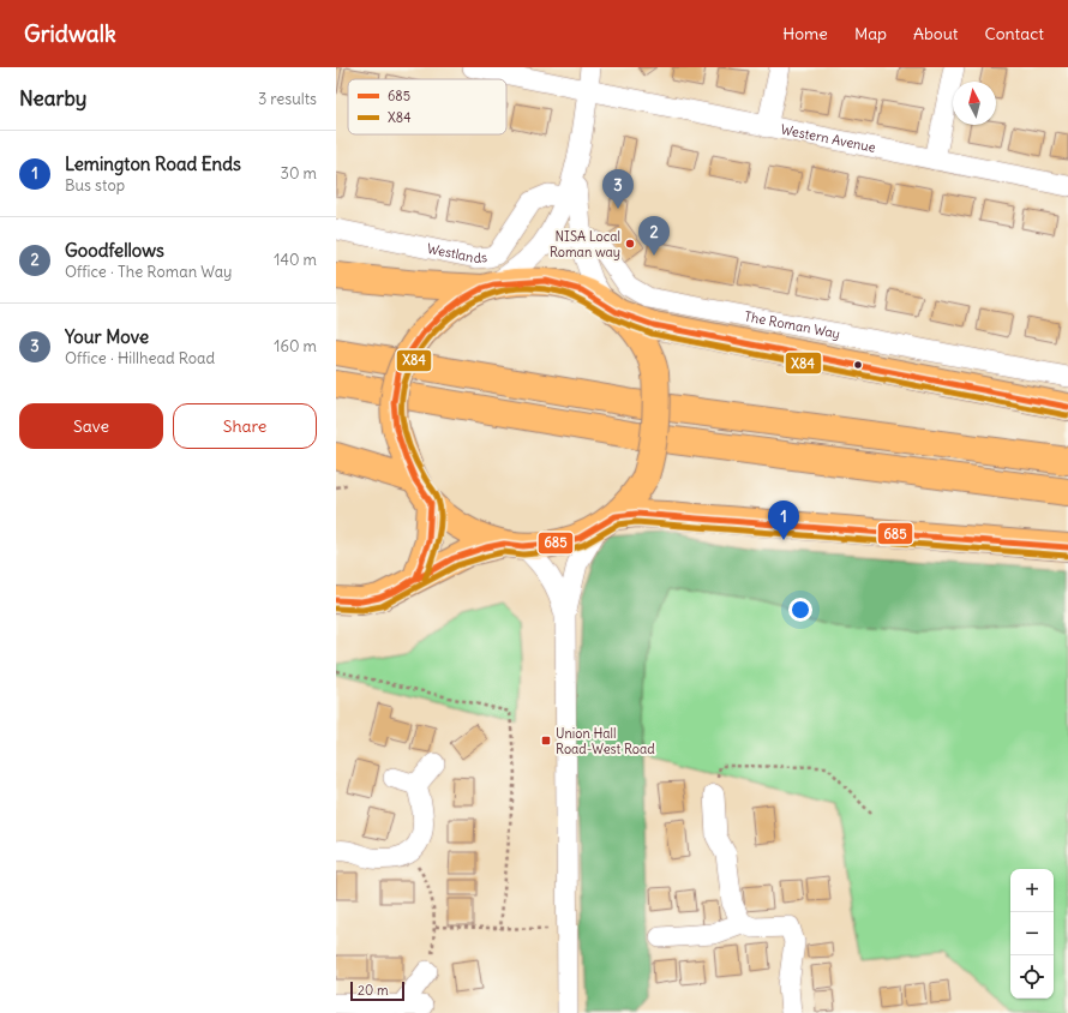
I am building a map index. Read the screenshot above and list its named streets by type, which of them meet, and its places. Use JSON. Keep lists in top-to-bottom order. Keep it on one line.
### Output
{"streets":{"street":["Western Avenue","Westlands","The Roman Way"]},"places":{"other":["NISA Local Roman way"],"transit":["Union Hall Road-West Road"]},"lines":["transit line 685","transit line X84"],"legend":["685","X84"],"scale_bar":"20 m","north":"top","page":{"header":"Gridwalk","nav":["Home","Map","About","Contact"],"heading":["Nearby","3 results"],"list":[{"mark":"1","name":"Lemington Road Ends","note":"Bus stop","value":"30 m"},{"mark":"2","name":"Goodfellows","note":"Office · The Roman Way","value":"140 m"},{"mark":"3","name":"Your Move","note":"Office · Hillhead Road","value":"160 m"}],"pins":["3","2","1"],"buttons":["Save","Share"],"map_buttons":["+","−"],"scale":"20 m"}}
